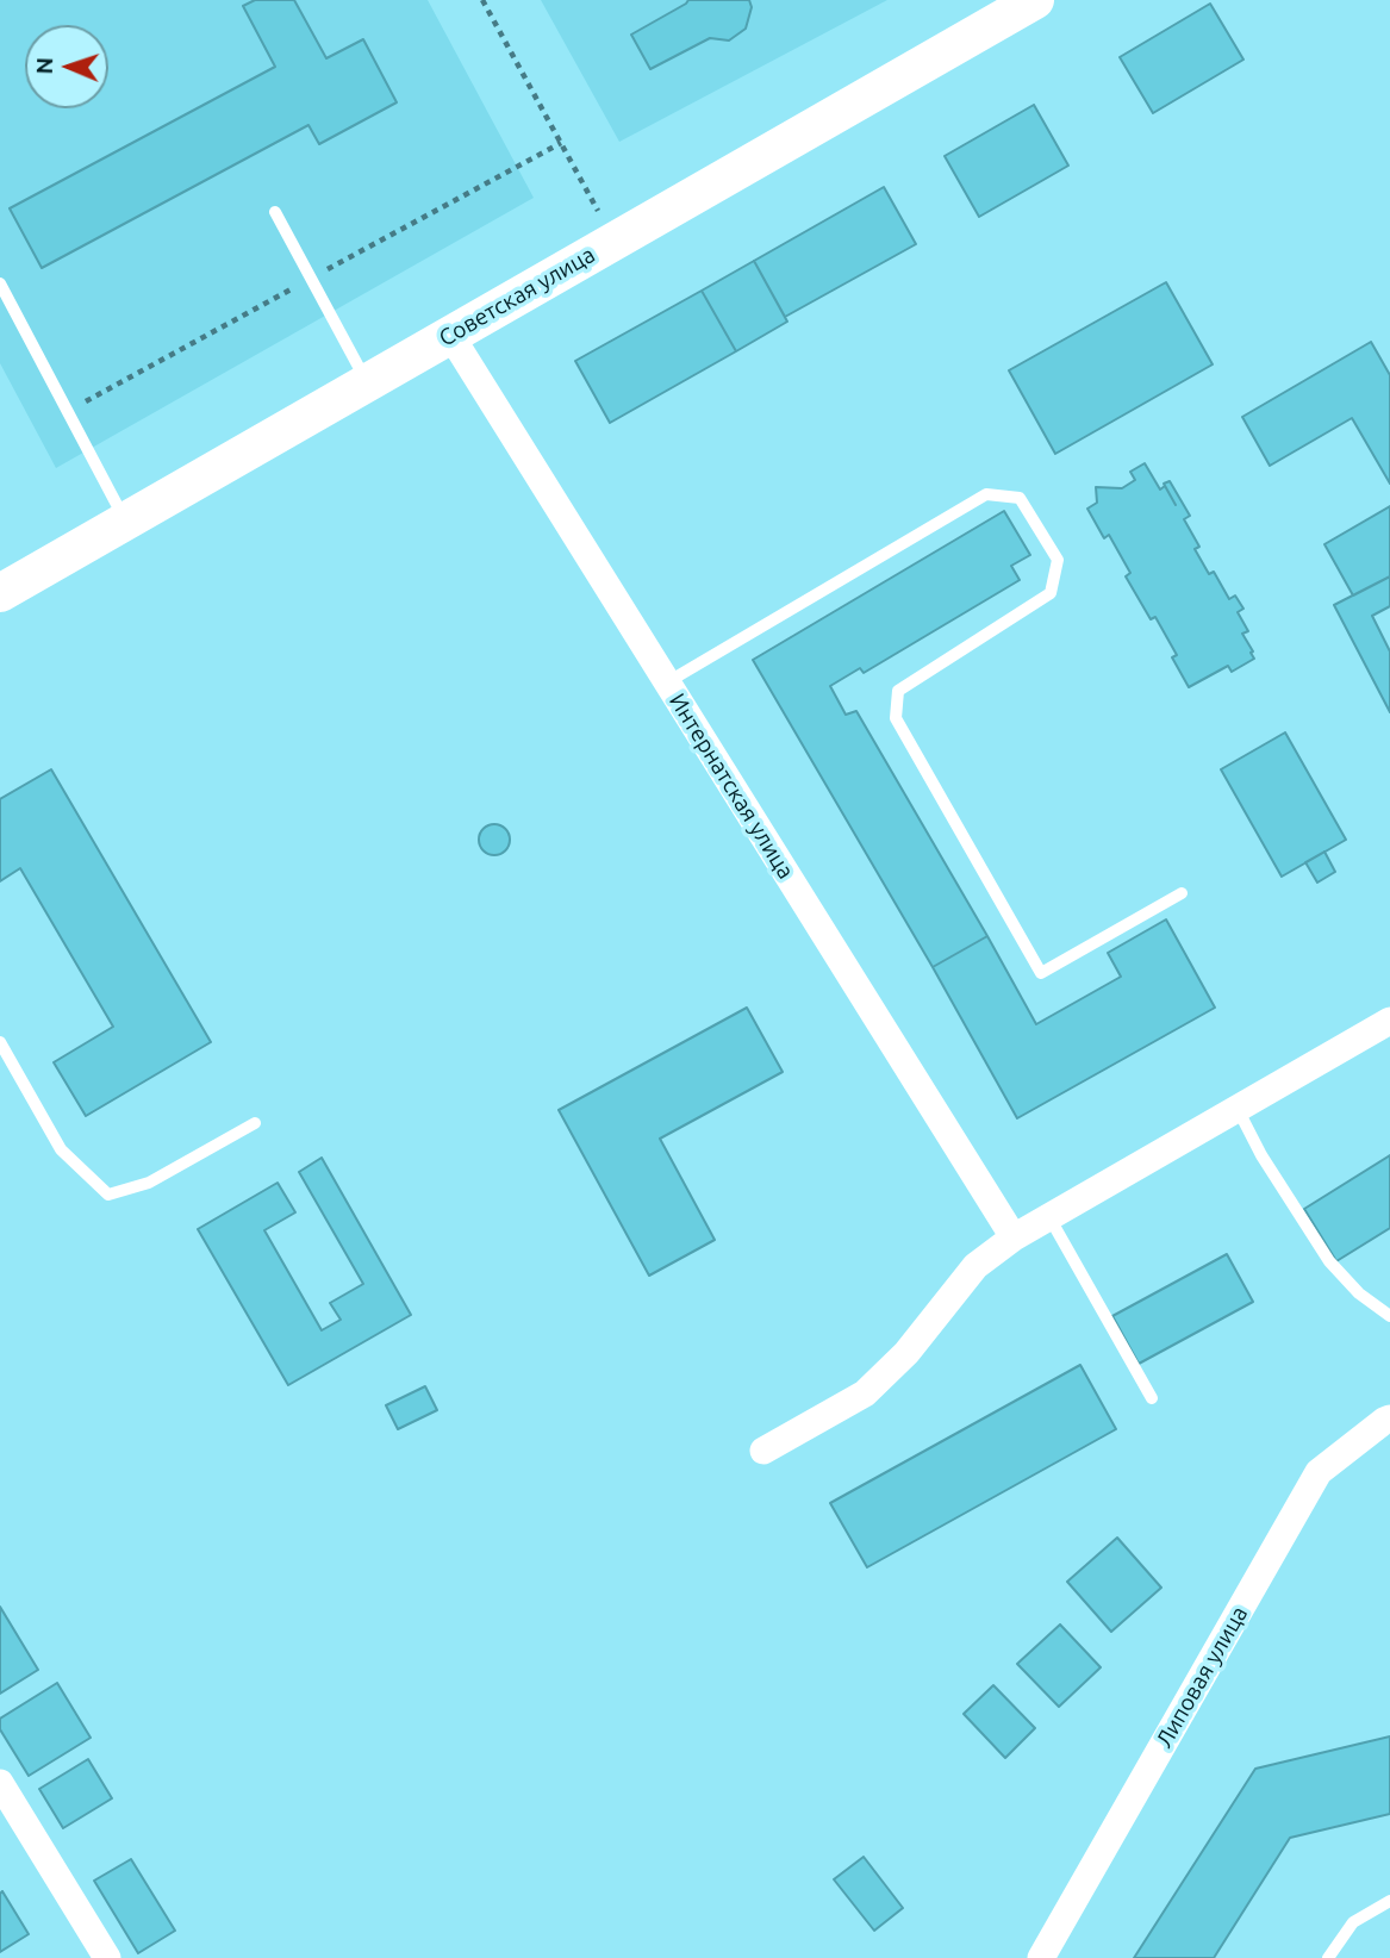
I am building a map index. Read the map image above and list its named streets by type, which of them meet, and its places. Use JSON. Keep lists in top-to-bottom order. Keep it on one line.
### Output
{"streets":{"main road":["Советская улица"],"street":["Интернатская улица","Липовая улица"]},"crossings":[["Советская улица","Интернатская улица"]],"north":"left"}
